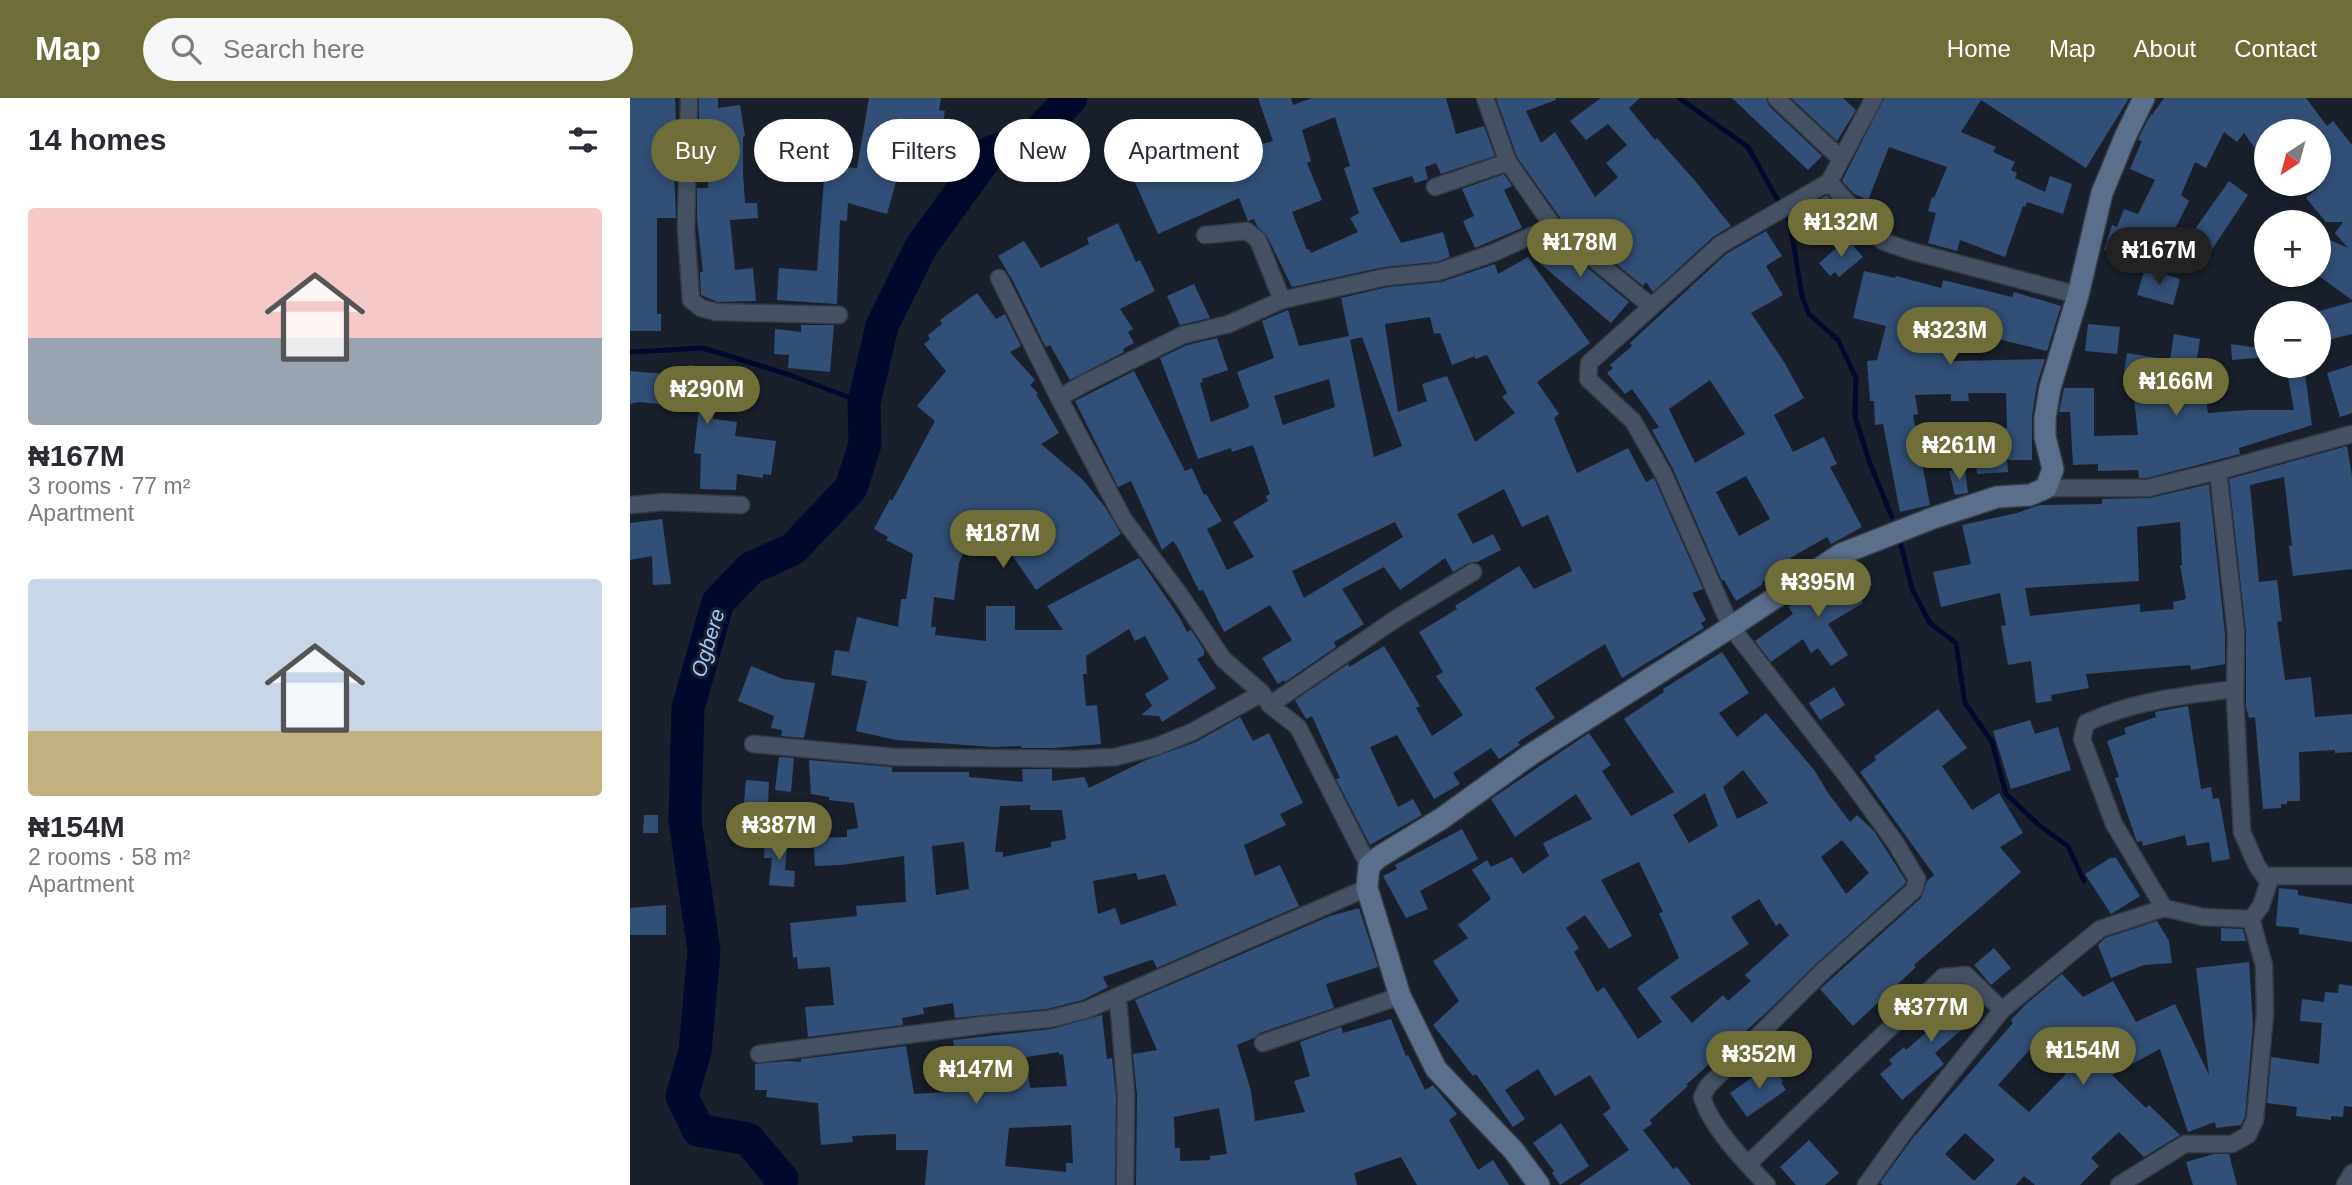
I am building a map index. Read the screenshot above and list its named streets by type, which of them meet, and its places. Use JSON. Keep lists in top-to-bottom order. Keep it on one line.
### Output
{"water":["Ogbere"],"north":"bottom left","page":{"header":"Map","search":"Search here","nav":["Home","Map","About","Contact"],"heading":"14 homes","map_buttons":["+","−"],"chip":["Buy","Rent","Filters","New","Apartment"],"list":[{"name":"₦167M","note":"3 rooms · 77 m² · Apartment"},{"name":"₦154M","note":"2 rooms · 58 m² · Apartment"}],"price":["₦132M","₦178M","₦167M","₦323M","₦166M","₦290M","₦261M","₦187M","₦395M","₦387M","₦377M","₦154M","₦352M","₦147M"]}}
